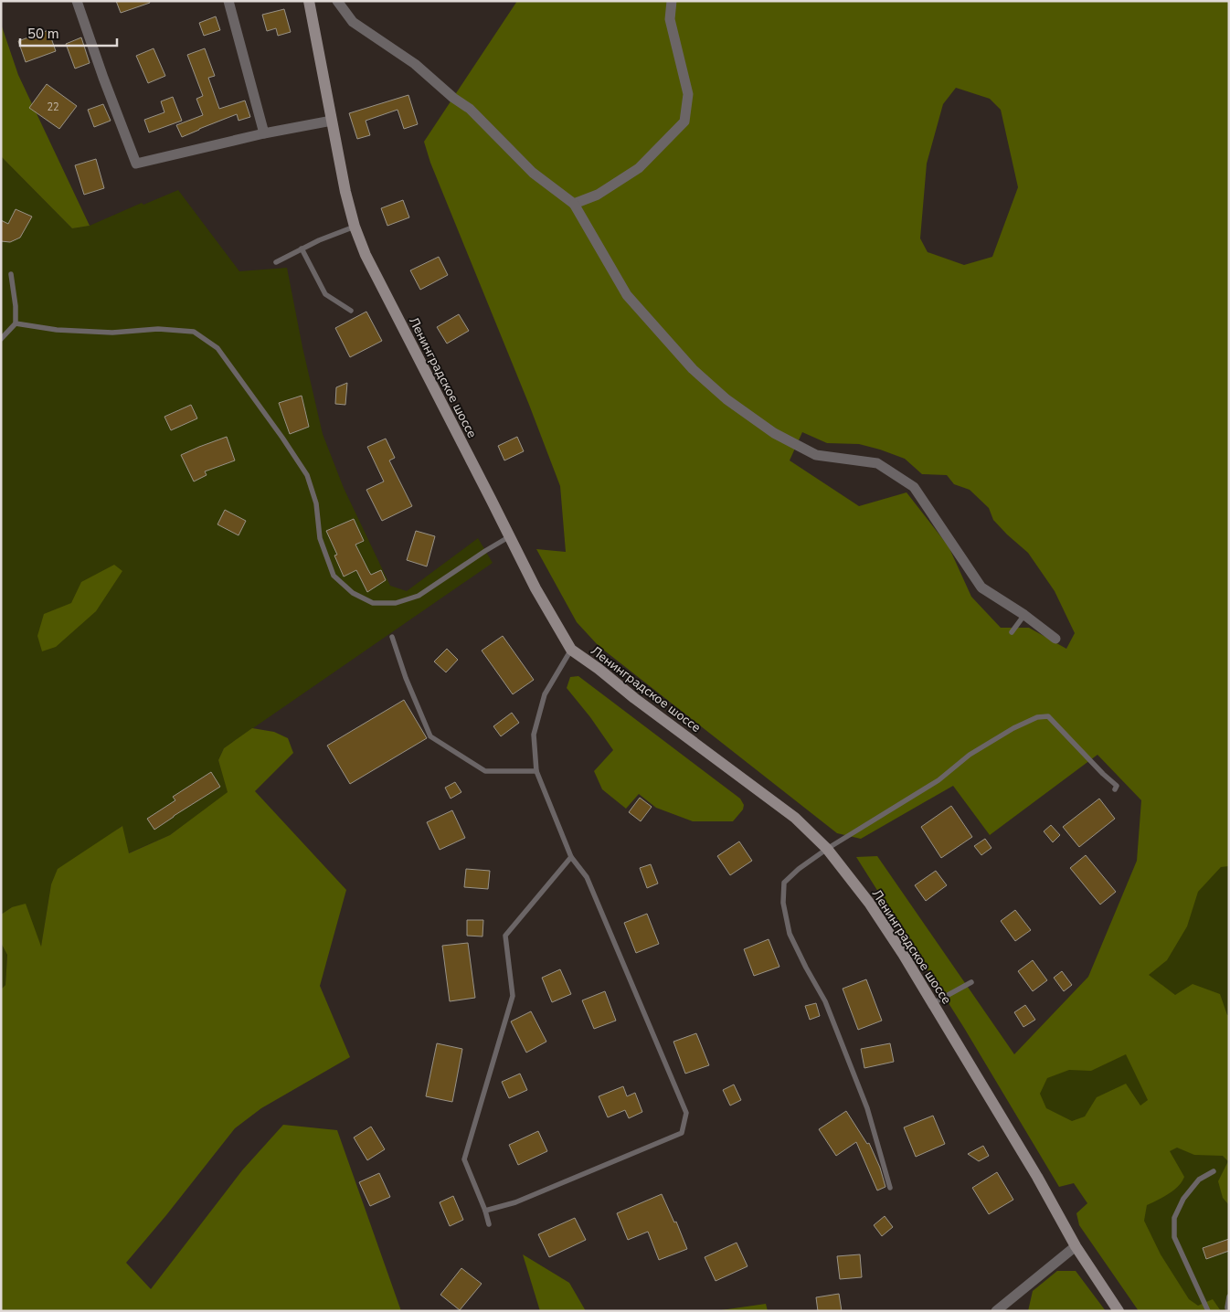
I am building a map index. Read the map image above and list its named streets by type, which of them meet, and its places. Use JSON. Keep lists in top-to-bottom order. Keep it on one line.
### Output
{"streets":{"main road":["Ленинградское шоссе"]},"house_numbers":["22"],"scale_bar":"50 m"}
